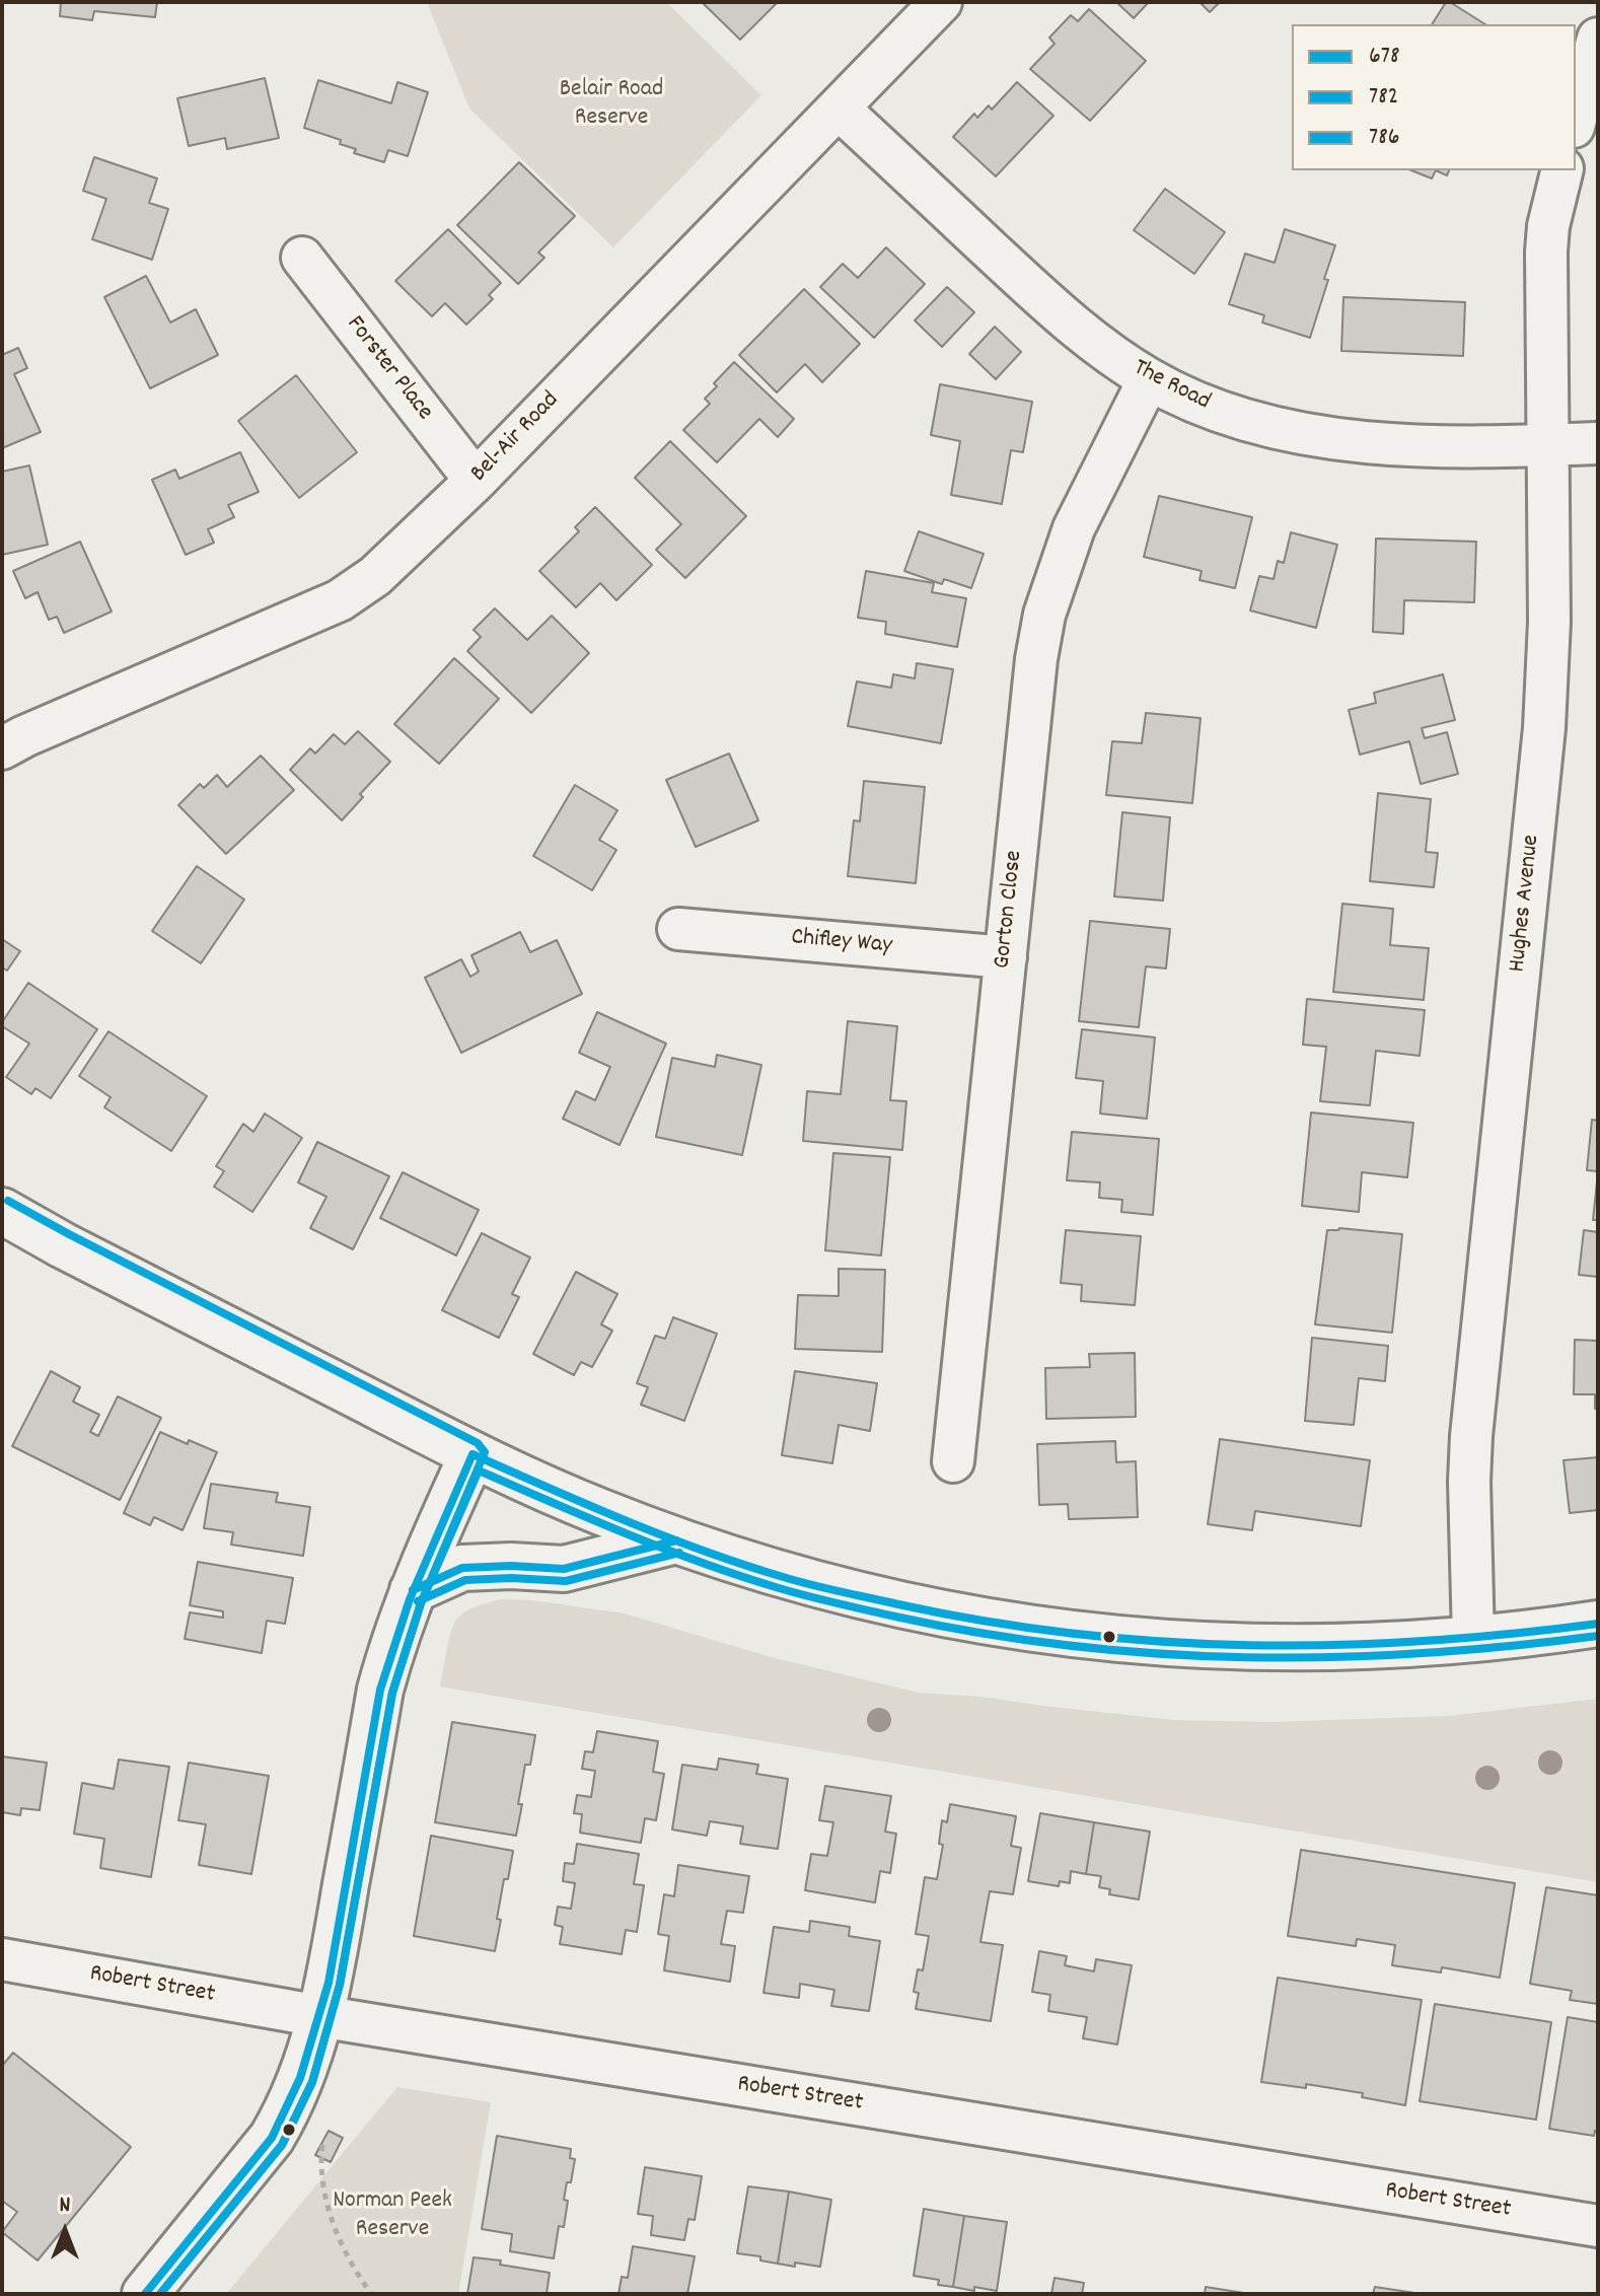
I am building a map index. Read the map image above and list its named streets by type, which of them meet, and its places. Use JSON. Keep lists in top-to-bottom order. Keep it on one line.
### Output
{"streets":{"street":["Forster Place","The Road","Bel-Air Road","Hughes Avenue","Gorton Close","Chifley Way","Robert Street"]},"crossings":[["Forster Place","Bel-Air Road"],["The Road","Bel-Air Road"],["The Road","Hughes Avenue"],["The Road","Gorton Close"],["Gorton Close","Chifley Way"]],"parks":["Belair Road Reserve","Norman Peek Reserve"],"lines":["transit line 786","transit line 678","transit line 782"],"legend":["678","782","786"],"north":"top"}
